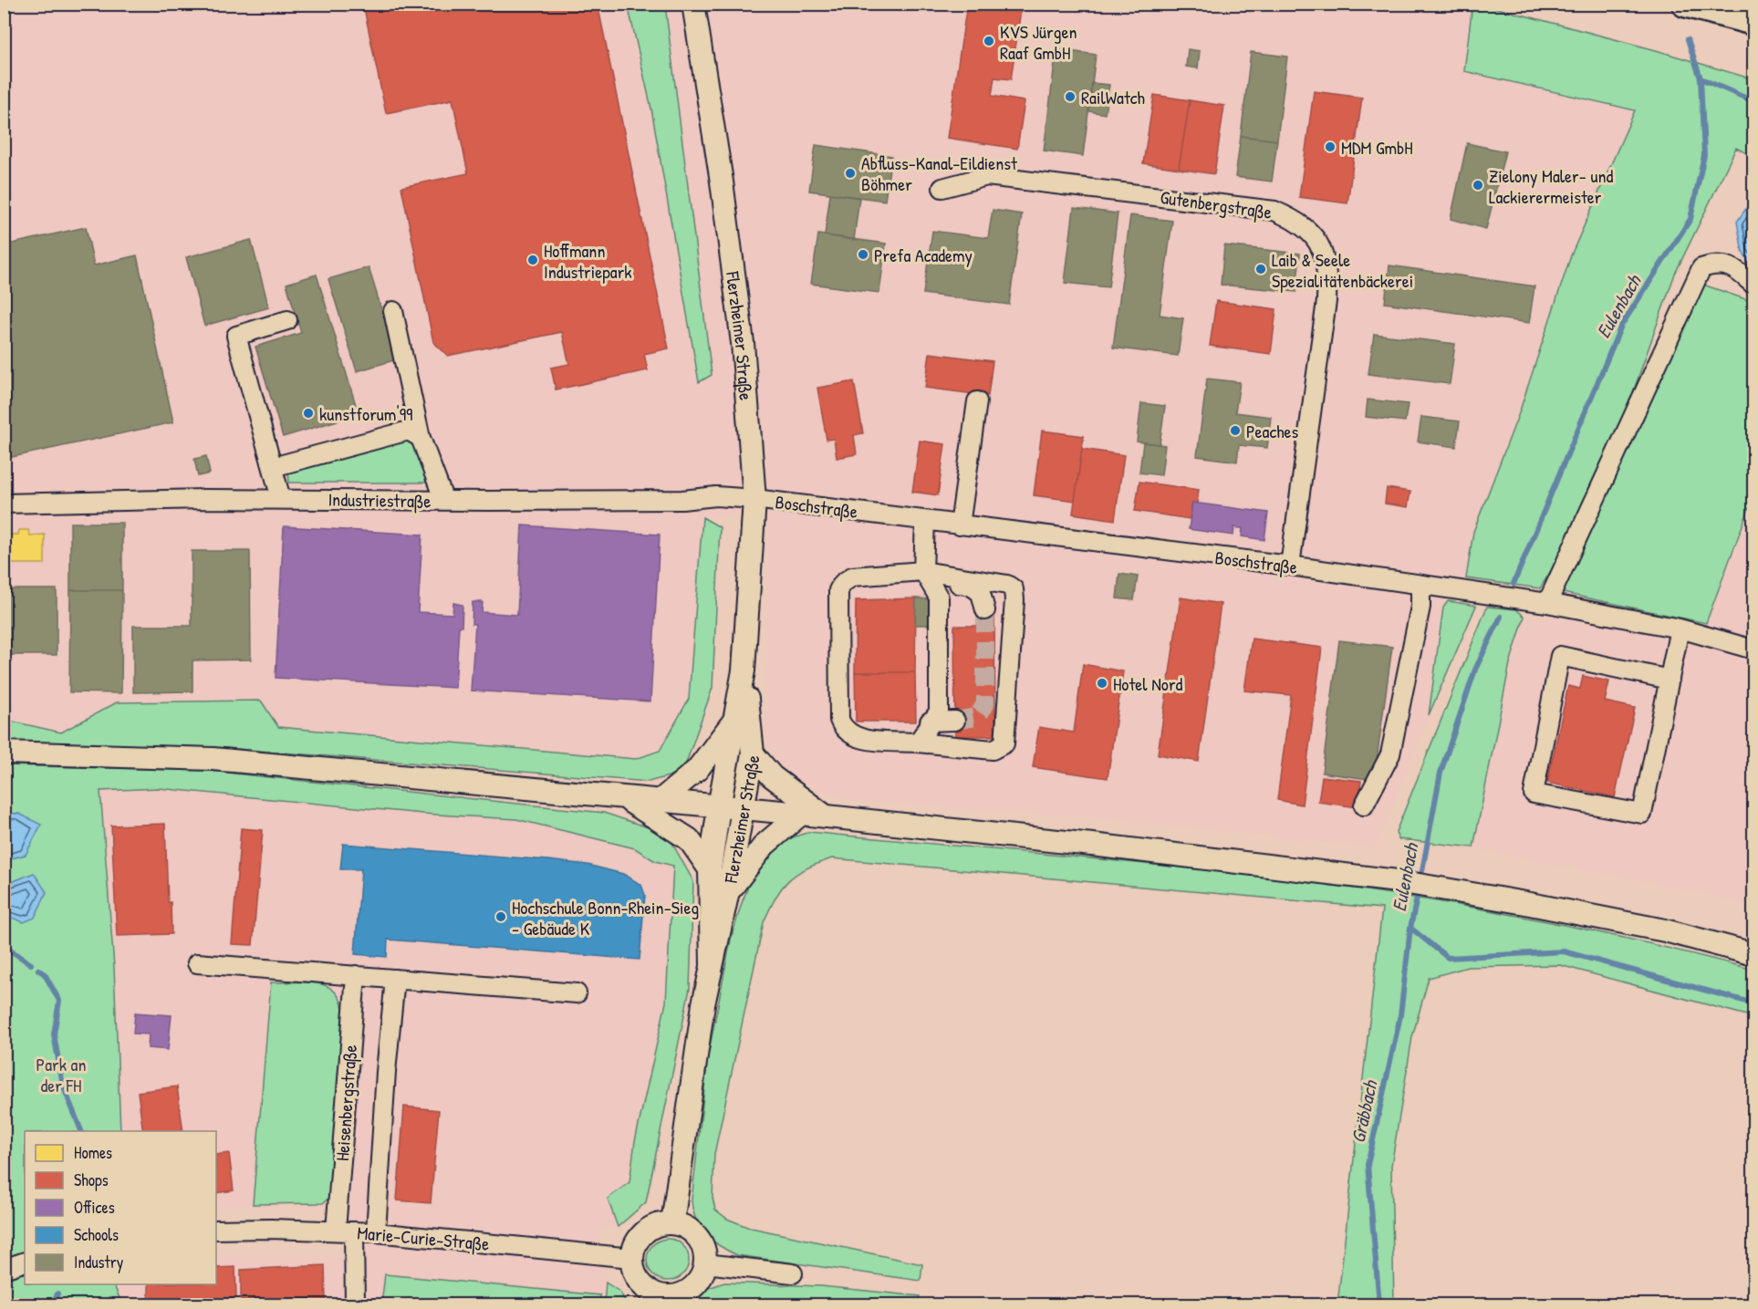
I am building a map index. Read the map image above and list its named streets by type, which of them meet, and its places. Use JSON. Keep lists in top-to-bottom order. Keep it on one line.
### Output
{"streets":{"main road":["Flerzheimer Straße"],"street":["Gutenbergstraße","Industriestraße","Boschstraße","Heisenbergstraße","Marie-Curie-Straße"]},"crossings":[["Gutenbergstraße","Boschstraße"],["Flerzheimer Straße","Industriestraße"],["Flerzheimer Straße","Boschstraße"],["Flerzheimer Straße","Marie-Curie-Straße"],["Industriestraße","Boschstraße"],["Heisenbergstraße","Marie-Curie-Straße"]],"water":["Eulenbach","Gräbbach"],"parks":["Park an der FH"],"places":["KVS Jürgen Raaf GmbH","RailWatch","MDM GmbH","Abfluss-Kanal-Eildienst Böhmer","Zielony Maler- und Lackierermeister","Prefa Academy","Hoffmann Industriepark","Laib & Seele Spezialitätenbäckerei","kunstforum'99","Peaches","Hotel Nord","Hochschule Bonn-Rhein-Sieg - Gebäude K"],"legend":["Homes","Shops","Offices","Schools","Industry"]}
